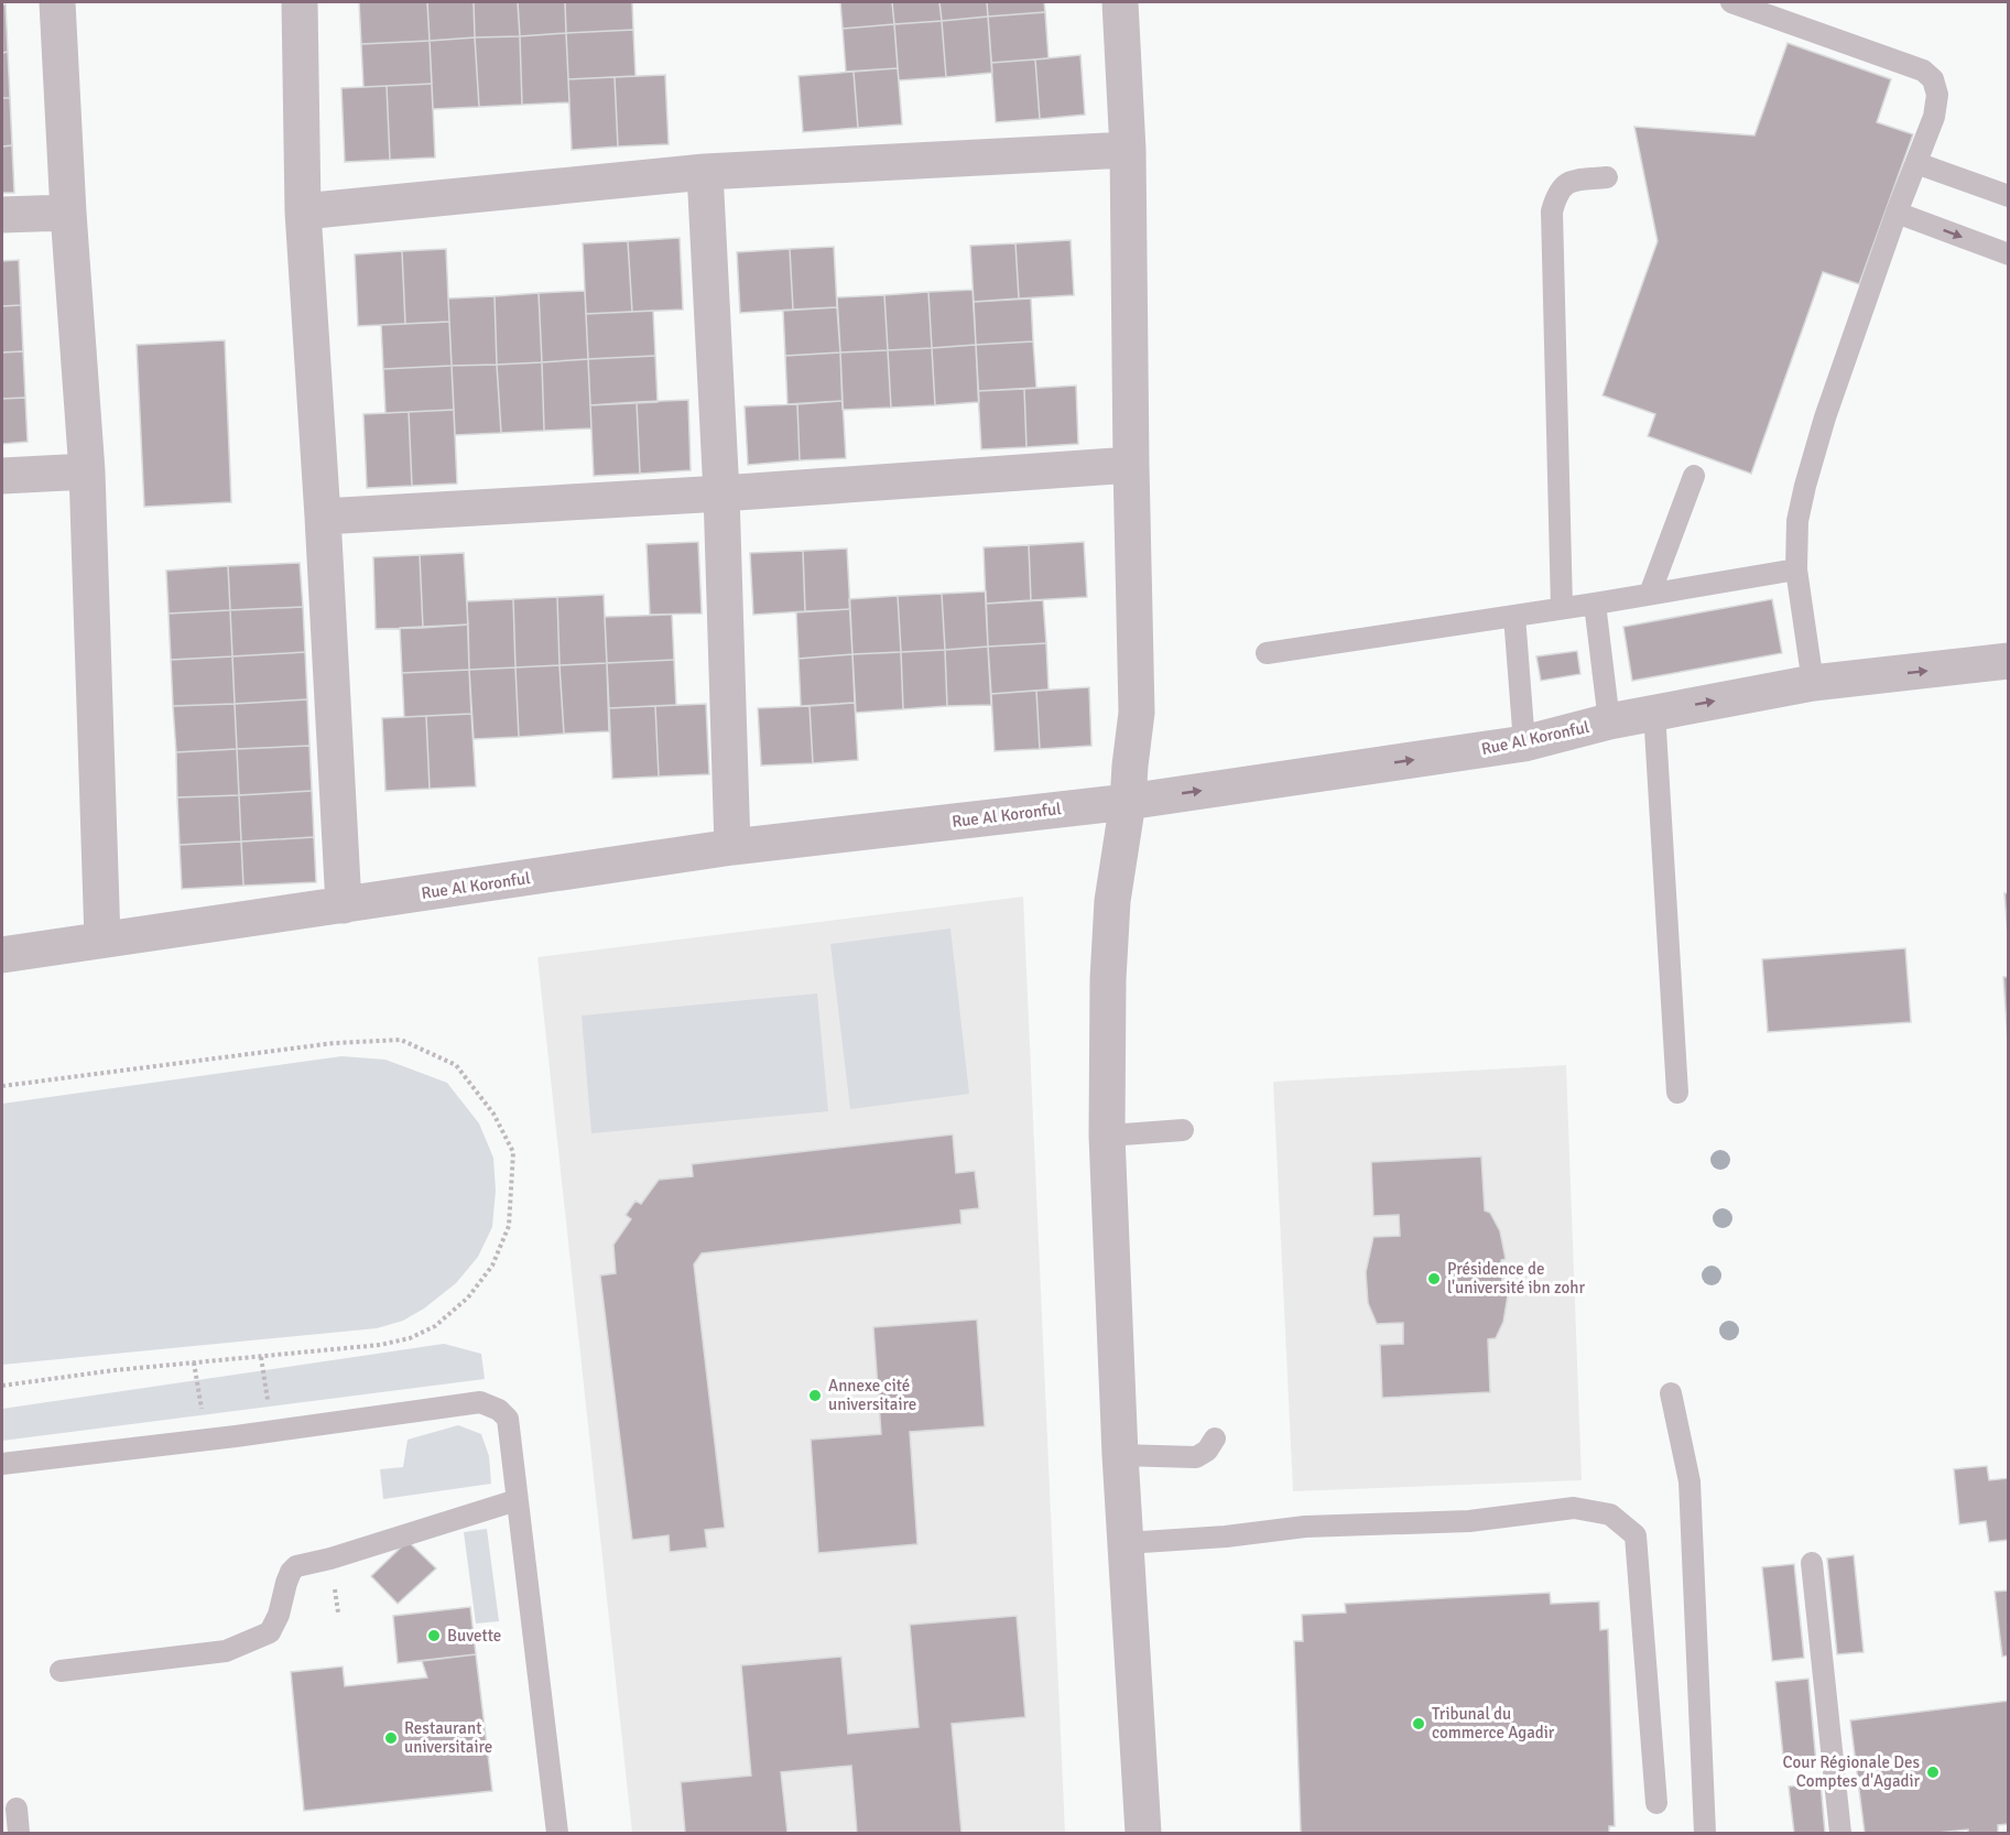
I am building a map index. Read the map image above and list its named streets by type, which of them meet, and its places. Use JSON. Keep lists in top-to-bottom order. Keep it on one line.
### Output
{"streets":{"street":["Rue Al Koronful"]},"one_way":["Rue Al Koronful"],"places":["Présidence de l'université ibn zohr","Annexe cité universitaire","Buvette","Tribunal du commerce Agadir","Restaurant universitaire","Cour Régionale Des Comptes d'Agadir"]}
